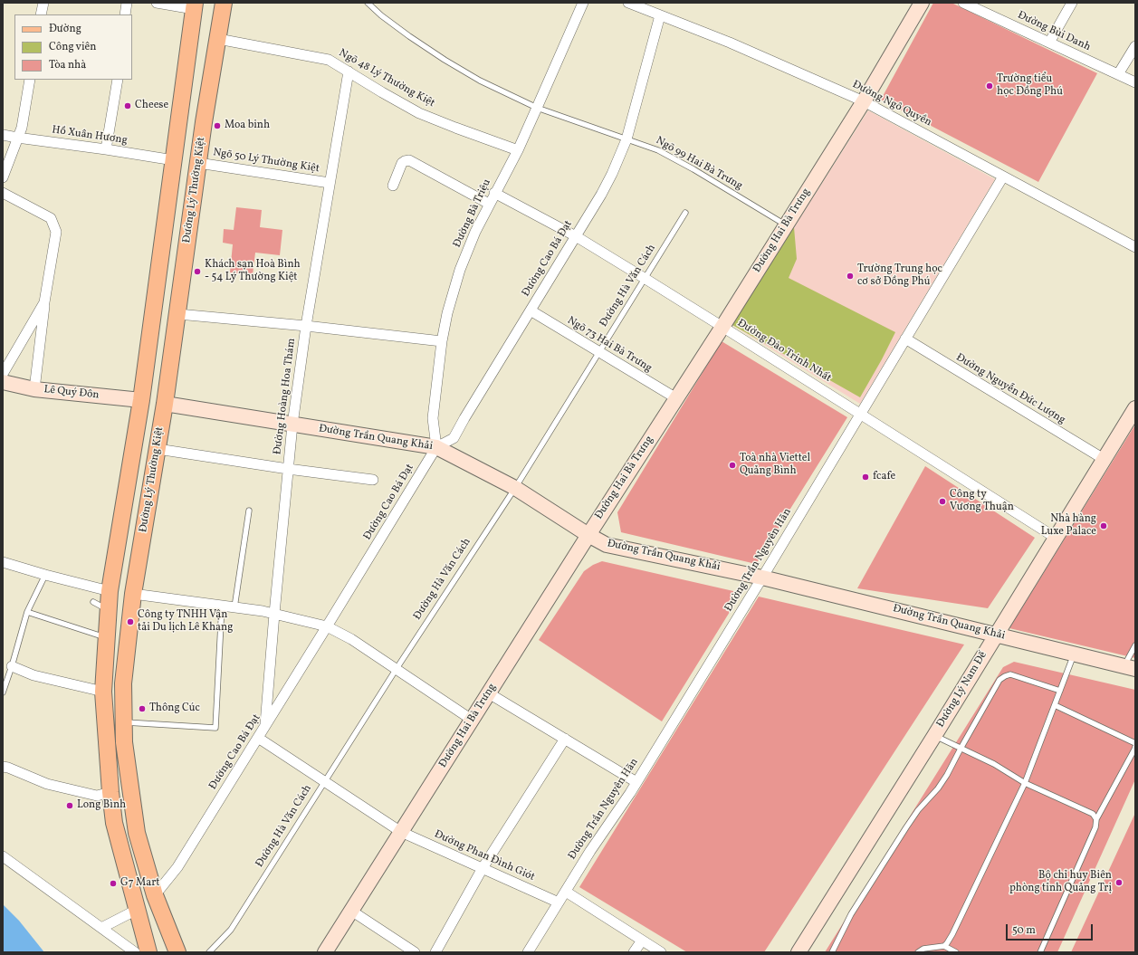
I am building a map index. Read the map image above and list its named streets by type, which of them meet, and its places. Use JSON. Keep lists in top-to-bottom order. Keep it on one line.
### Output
{"streets":{"main road":["Đường Lý Thường Kiệt"],"street":["Đường Bùi Danh","Ngõ 48 Lý Thường Kiệt","Đường Ngô Quyền","Hồ Xuân Hương","Ngõ 50 Lý Thường Kiệt","Đường Bà Triệu","Đường Hai Bà Trưng","Đường Cao Bá Đạt","Ngõ 73 Hai Bà Trưng","Đường Đào Trinh Nhất","Đường Nguyễn Đức Lượng","Lê Quý Đôn","Đường Hoàng Hoa Thám","Đường Trần Quang Khải","Đường Trần Nguyên Hãn","Đường Lý Nam Đế","Đường Phan Đình Giót"],"lane":["Ngõ 99 Hai Bà Trưng","Đường Hà Văn Cách"]},"crossings":[["Ngõ 48 Lý Thường Kiệt","Đường Lý Thường Kiệt"],["Ngõ 48 Lý Thường Kiệt","Đường Bà Triệu"],["Ngõ 48 Lý Thường Kiệt","Đường Hoàng Hoa Thám"],["Đường Ngô Quyền","Đường Hai Bà Trưng"],["Đường Ngô Quyền","Đường Cao Bá Đạt"],["Đường Ngô Quyền","Đường Trần Nguyên Hãn"],["Ngõ 50 Lý Thường Kiệt","Đường Lý Thường Kiệt"],["Ngõ 50 Lý Thường Kiệt","Đường Hoàng Hoa Thám"],["Ngõ 99 Hai Bà Trưng","Đường Bà Triệu"],["Ngõ 99 Hai Bà Trưng","Đường Hai Bà Trưng"],["Ngõ 99 Hai Bà Trưng","Đường Cao Bá Đạt"],["Đường Lý Thường Kiệt","Đường Cao Bá Đạt"],["Đường Lý Thường Kiệt","Đường Trần Quang Khải"],["Đường Bà Triệu","Đường Cao Bá Đạt"],["Đường Bà Triệu","Đường Đào Trinh Nhất"],["Đường Bà Triệu","Đường Trần Quang Khải"],["Đường Hai Bà Trưng","Ngõ 73 Hai Bà Trưng"],["Đường Hai Bà Trưng","Đường Đào Trinh Nhất"],["Đường Hai Bà Trưng","Đường Trần Quang Khải"],["Đường Hai Bà Trưng","Đường Phan Đình Giót"],["Đường Cao Bá Đạt","Ngõ 73 Hai Bà Trưng"],["Đường Cao Bá Đạt","Đường Đào Trinh Nhất"],["Đường Cao Bá Đạt","Đường Hoàng Hoa Thám"],["Đường Cao Bá Đạt","Đường Trần Quang Khải"],["Đường Cao Bá Đạt","Đường Phan Đình Giót"],["Đường Hà Văn Cách","Ngõ 73 Hai Bà Trưng"],["Đường Hà Văn Cách","Đường Đào Trinh Nhất"],["Đường Hà Văn Cách","Đường Trần Quang Khải"],["Đường Hà Văn Cách","Đường Phan Đình Giót"],["Đường Đào Trinh Nhất","Đường Trần Nguyên Hãn"],["Đường Đào Trinh Nhất","Đường Lý Nam Đế"],["Đường Nguyễn Đức Lượng","Đường Trần Nguyên Hãn"],["Đường Nguyễn Đức Lượng","Đường Lý Nam Đế"],["Đường Hoàng Hoa Thám","Đường Trần Quang Khải"],["Đường Trần Quang Khải","Đường Trần Nguyên Hãn"],["Đường Trần Quang Khải","Đường Lý Nam Đế"],["Đường Trần Nguyên Hãn","Đường Phan Đình Giót"]],"places":["Trường tiểu học Đồng Phú","Cheese","Moa binh","Khách sạn Hoà Bình - 54 Lý Thường Kiệt","Trường Trung học cơ sở Đồng Phú","Toà nhà Viettel Quảng Bình","fcafe","Công ty Vương Thuận","Nhà hàng Luxe Palace","Công ty TNHH Vận tải Du lịch Lê Khang","Thông Cúc","Long Bình","Bộ chỉ huy Biên phòng tỉnh Quảng Trị","G7 Mart"],"legend":["Đường","Công viên","Tòa nhà"],"scale_bar":"50 m"}
